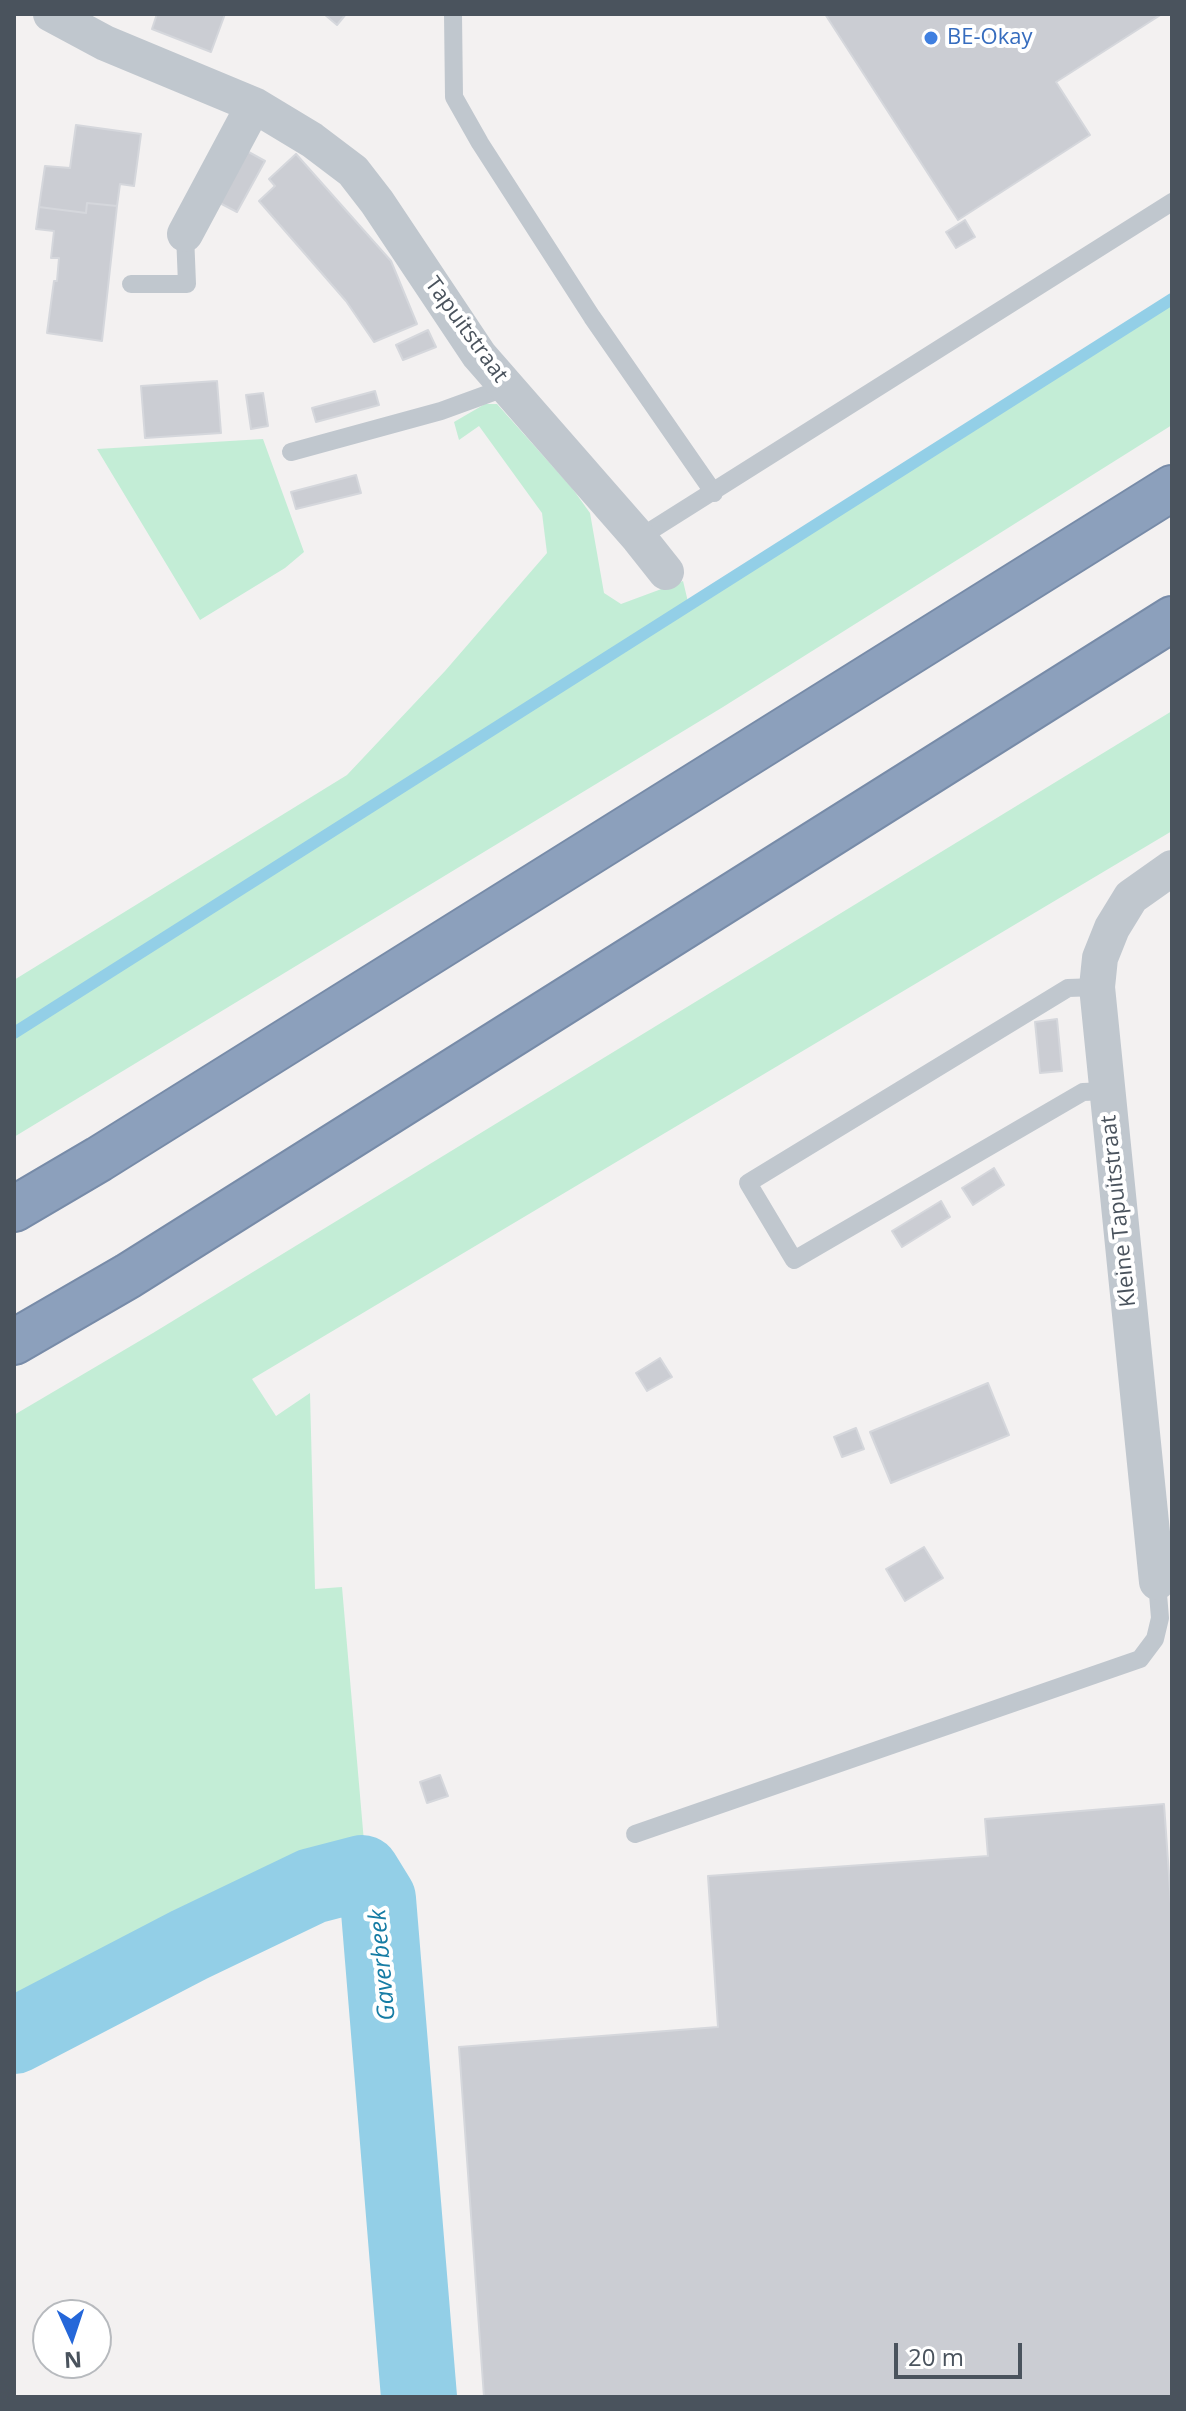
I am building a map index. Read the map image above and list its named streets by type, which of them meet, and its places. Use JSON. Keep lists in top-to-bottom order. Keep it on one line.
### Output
{"streets":{"street":["Tapuitstraat","Kleine Tapuitstraat"]},"water":["Gaverbeek"],"places":["BE-Okay"],"scale_bar":"20 m","north":"bottom"}
